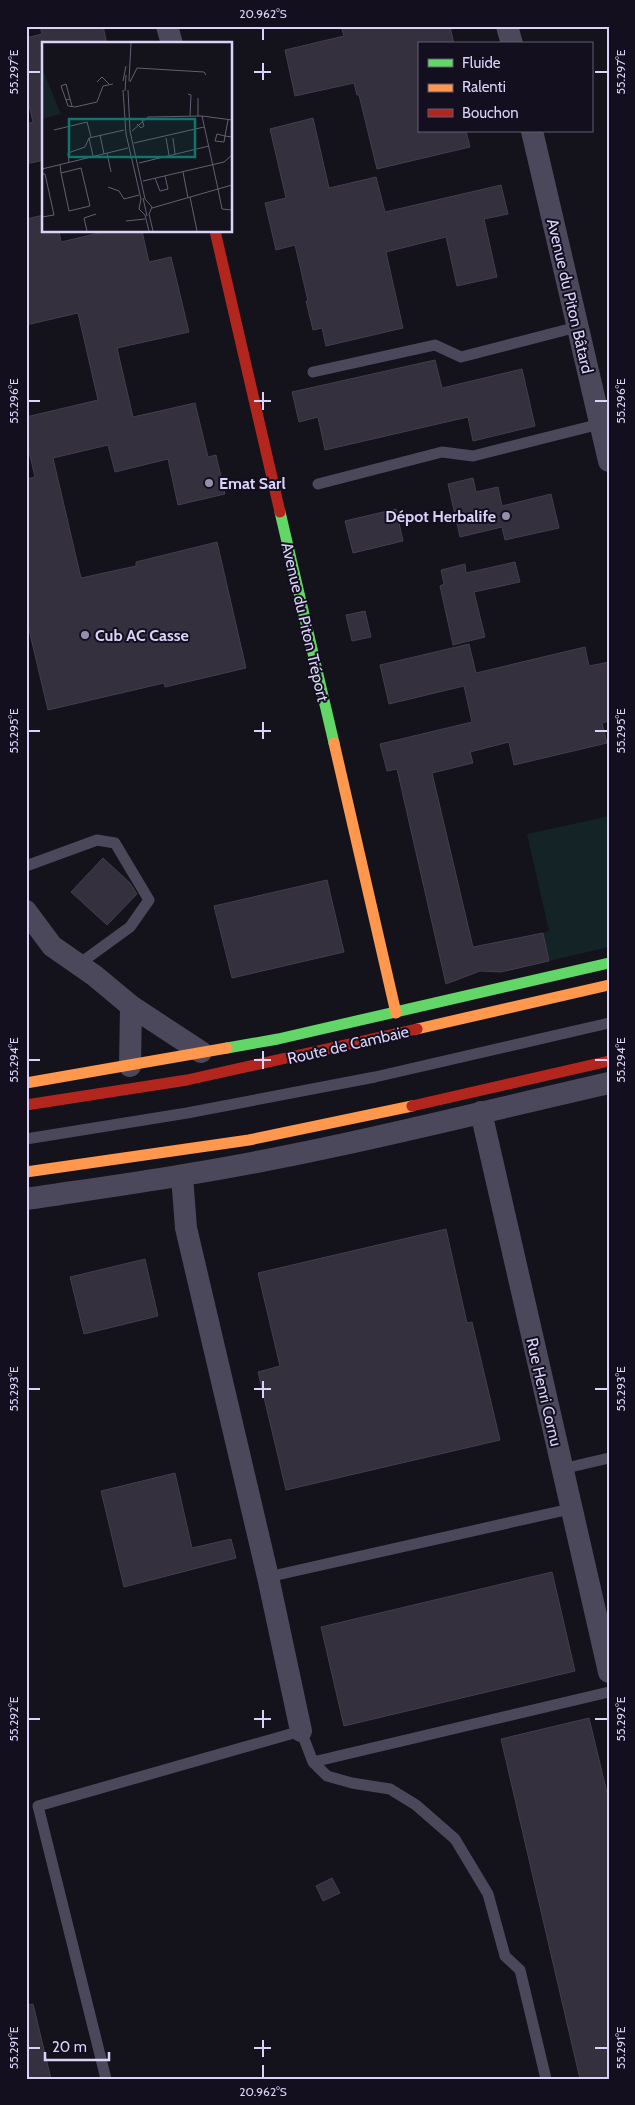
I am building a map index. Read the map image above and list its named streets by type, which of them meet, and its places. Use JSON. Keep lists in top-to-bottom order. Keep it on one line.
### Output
{"streets":{"street":["Avenue du Piton Bâtard","Avenue du Piton Tréport","Route de Cambaie","Rue Henri Cornu"]},"places":["Emat Sarl","Dépot Herbalife","Cub AC Casse"],"legend":["Fluide","Ralenti","Bouchon"],"scale_bar":"20 m","coordinates":["20.962°S","55.297°E","55.296°E","55.295°E","55.294°E","55.293°E","55.292°E","55.291°E"]}
